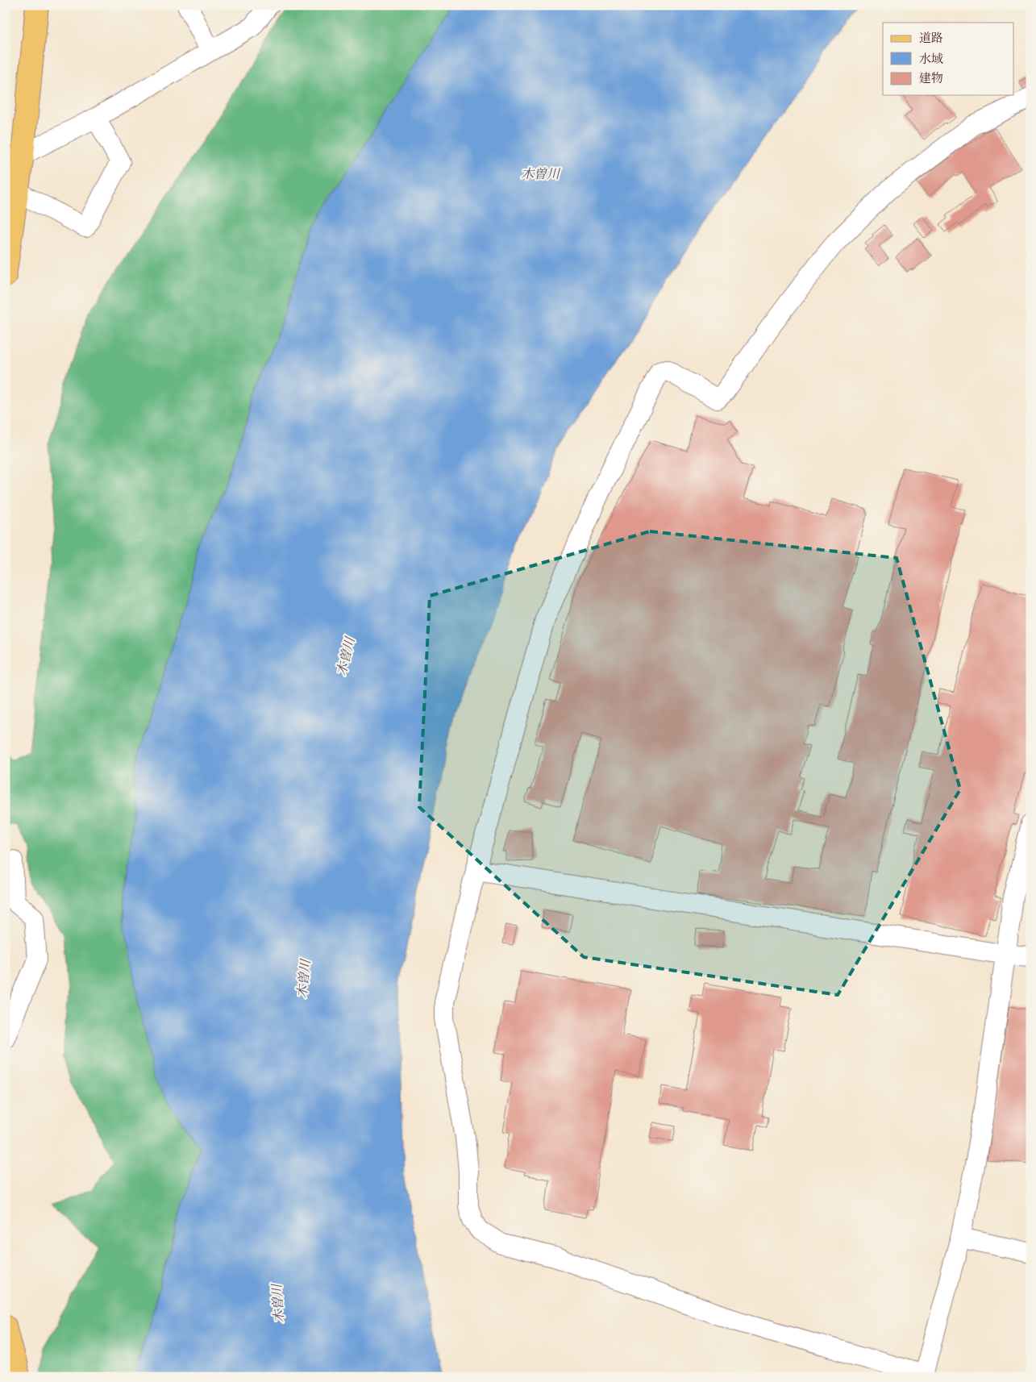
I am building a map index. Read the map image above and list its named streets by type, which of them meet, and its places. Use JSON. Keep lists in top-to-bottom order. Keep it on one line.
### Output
{"water":["木曽川"],"legend":["道路","水域","建物"]}
